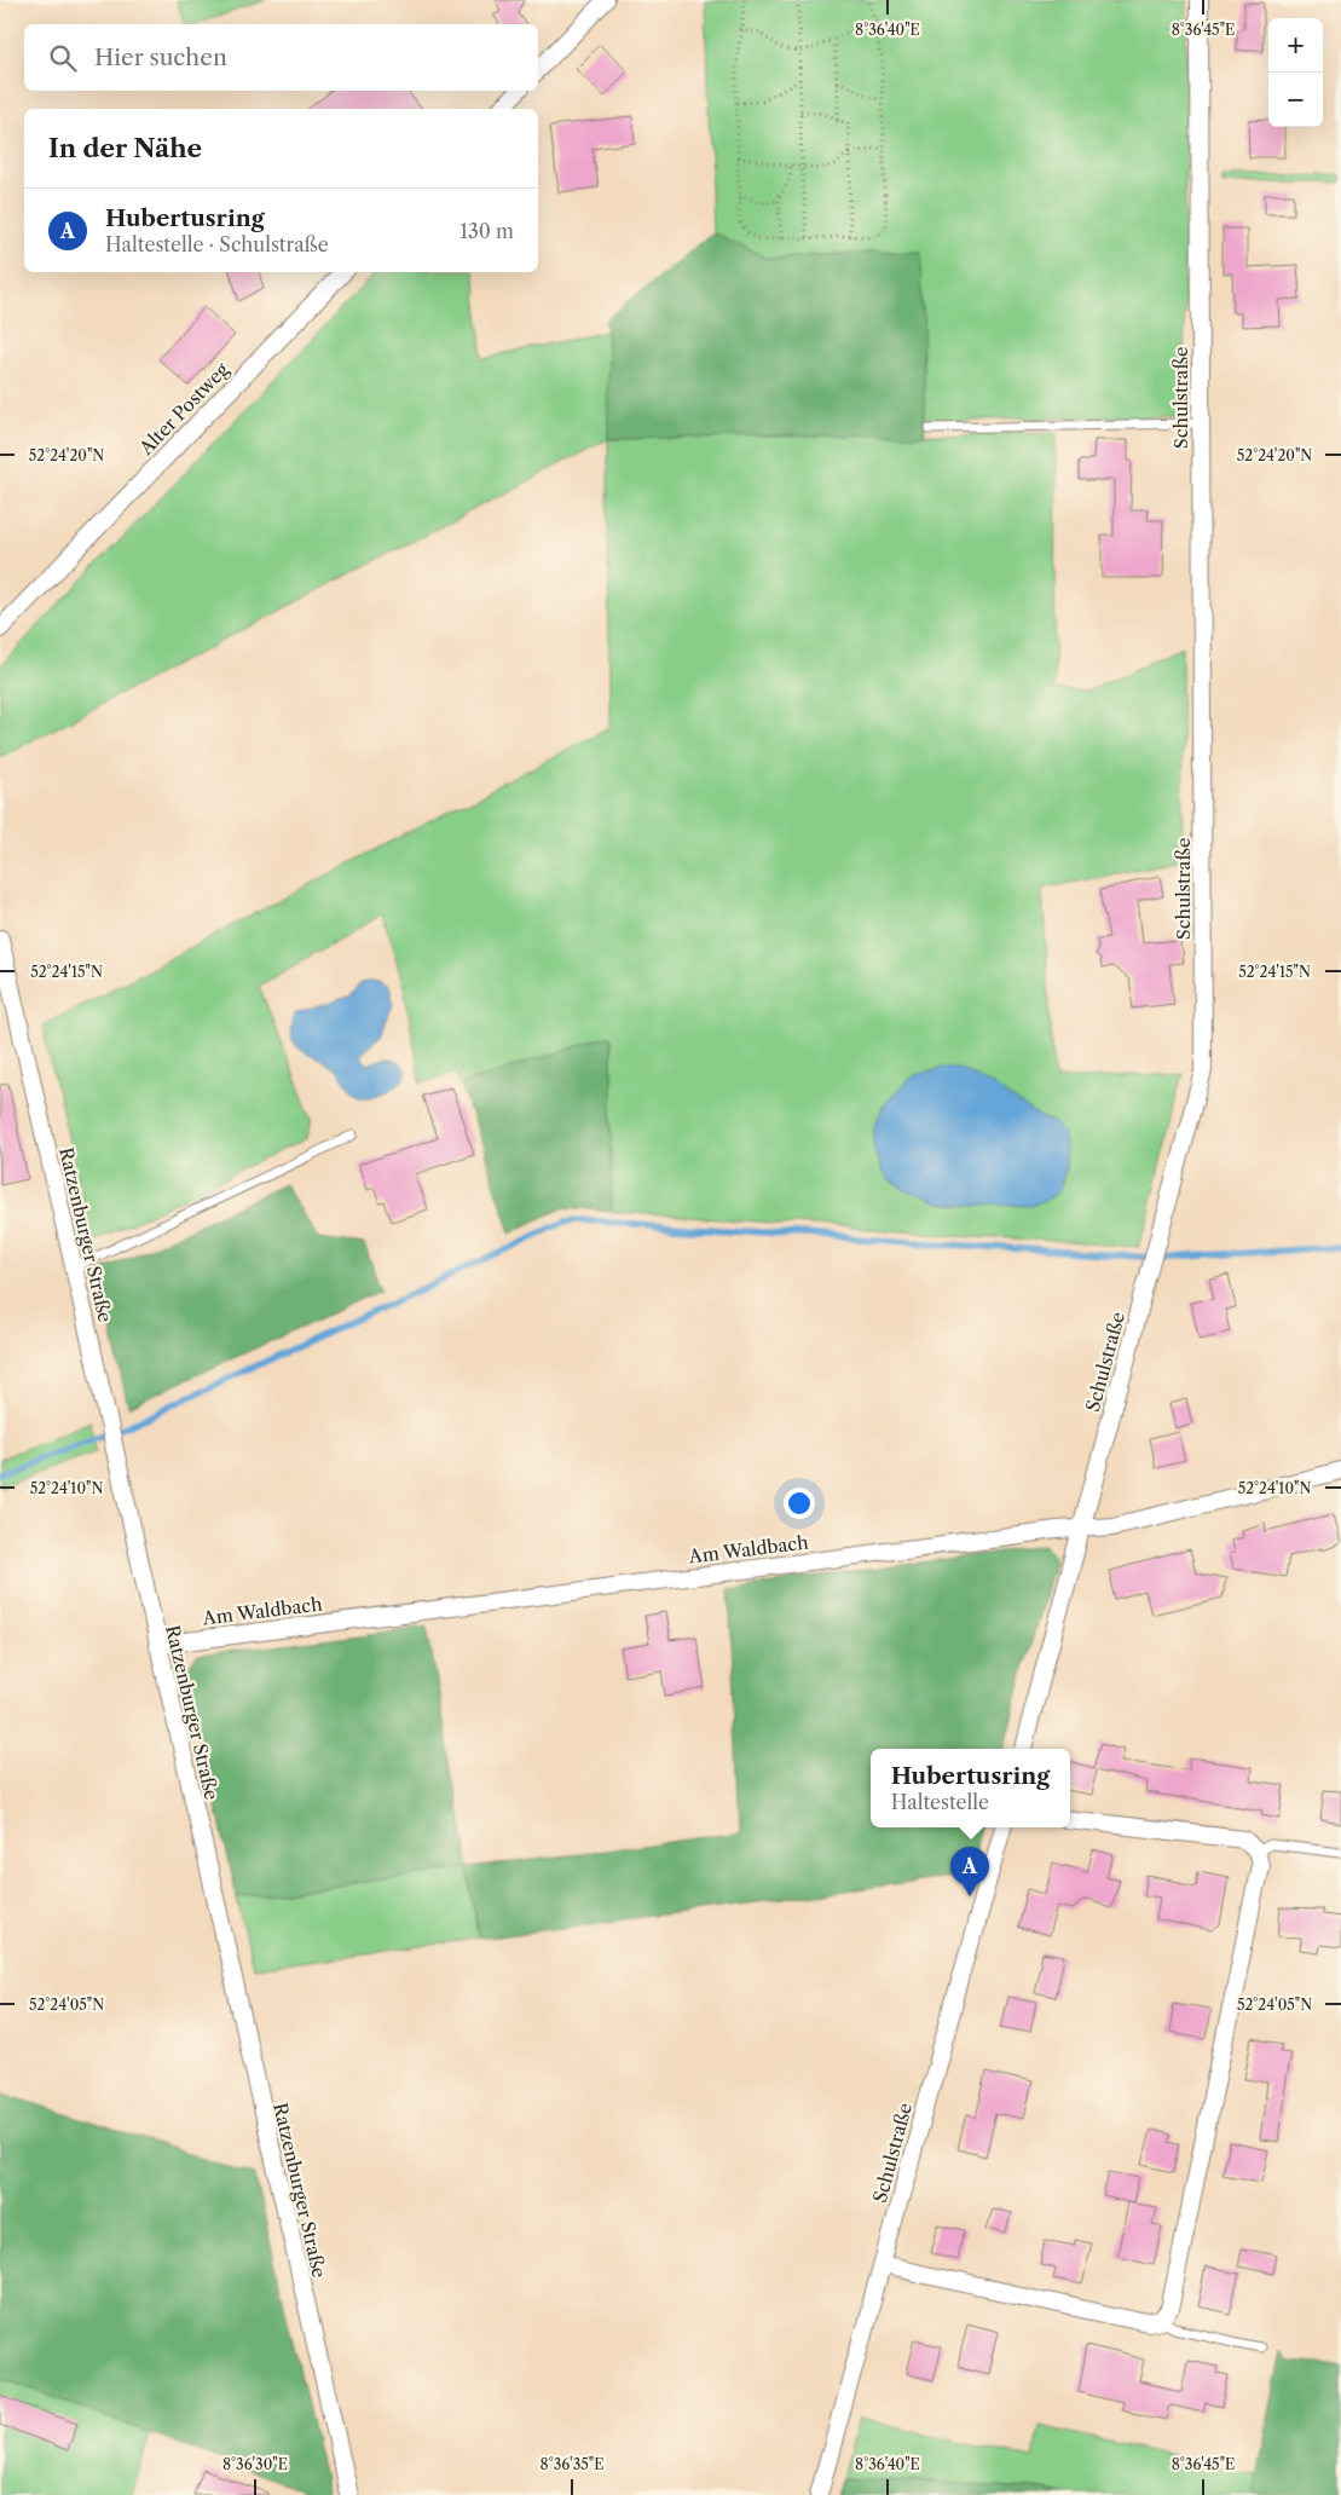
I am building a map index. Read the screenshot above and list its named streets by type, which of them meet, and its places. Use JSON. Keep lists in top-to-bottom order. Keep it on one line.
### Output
{"streets":{"street":["Schulstraße","Alter Postweg","Ratzenburger Straße","Am Waldbach"]},"crossings":[["Schulstraße","Am Waldbach"],["Ratzenburger Straße","Am Waldbach"]],"page":{"map_buttons":["+","−"],"search":"Hier suchen","heading":"In der Nähe","list":[{"mark":"A","name":"Hubertusring","note":"Haltestelle · Schulstraße","value":"130 m"}],"popup":["Hubertusring","Haltestelle"],"pins":"A"},"coordinates":["8°36'40\"E","8°36'45\"E","52°24'20\"N","52°24'15\"N","52°24'10\"N","52°24'05\"N","8°36'30\"E","8°36'35\"E"]}
